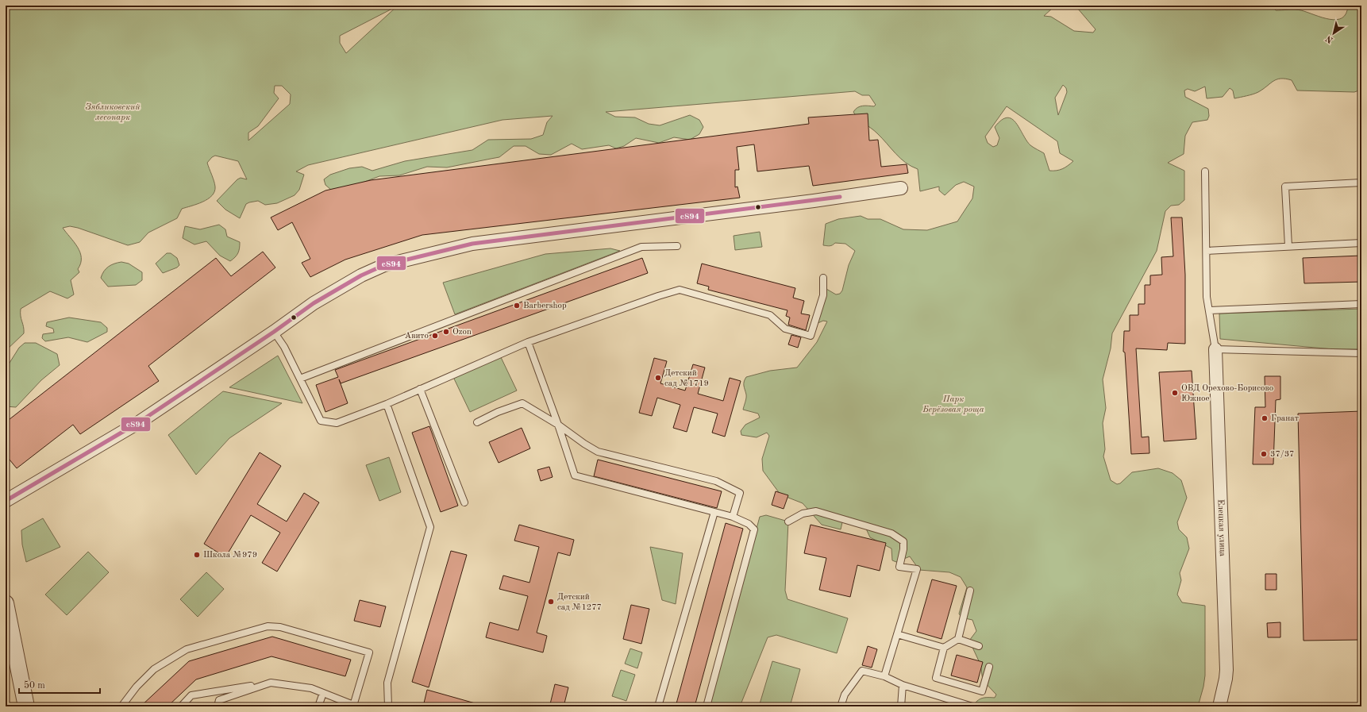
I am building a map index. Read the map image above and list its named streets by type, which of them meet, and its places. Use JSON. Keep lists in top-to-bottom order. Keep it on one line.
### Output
{"streets":{"street":["Елецкая улица"]},"parks":["Зябликовский лесопарк","Парк Берёзовая роща"],"places":["Barbershop","Ozon","Авито","Детский сад №1719","ОВД Орехово-Борисово Южное","Гранат","37/37","Школа №979","Детский сад №1277"],"lines":["transit line с894"],"scale_bar":"50 m","north":"bottom left"}
